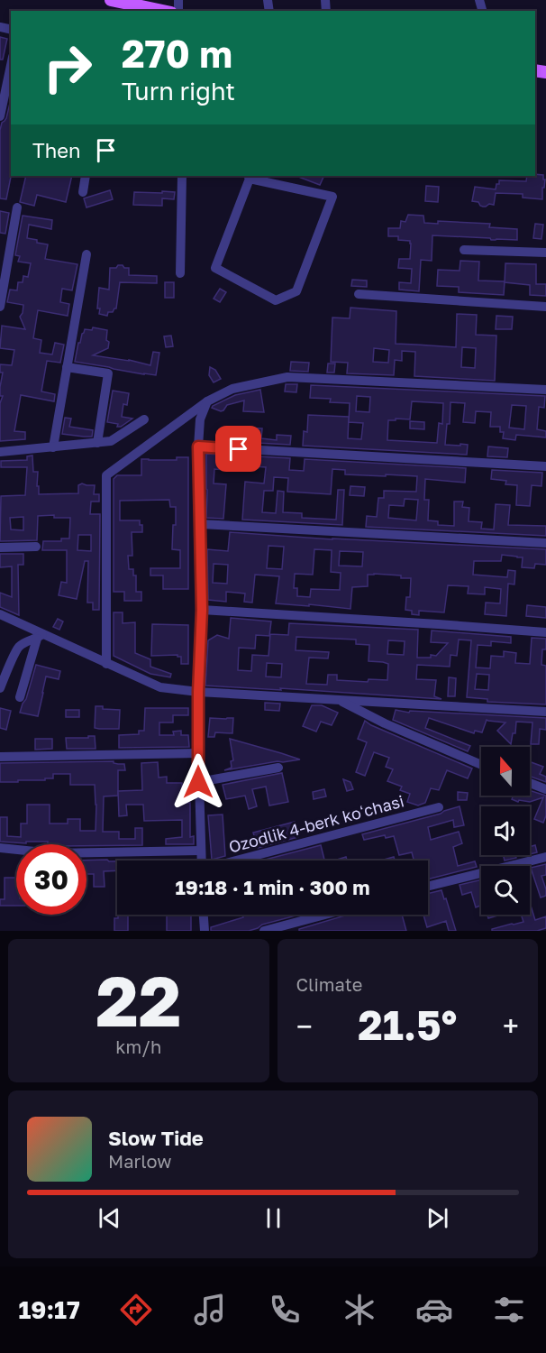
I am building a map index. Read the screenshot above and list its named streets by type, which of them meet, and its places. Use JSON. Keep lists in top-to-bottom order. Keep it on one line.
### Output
{"streets":{"street":["Ozodlik 4-berk koʻchasi"]},"north":"top","page":{"turn":["270 m","Turn right"],"then":"Then","limit":"30","trip":"19:18 · 1 min · 300 m","tile":[["22","km/h"],"Climate"],"heat":["−","21.5°","+"],"song":["Slow Tide","Marlow"],"tabs":"19:17"}}
